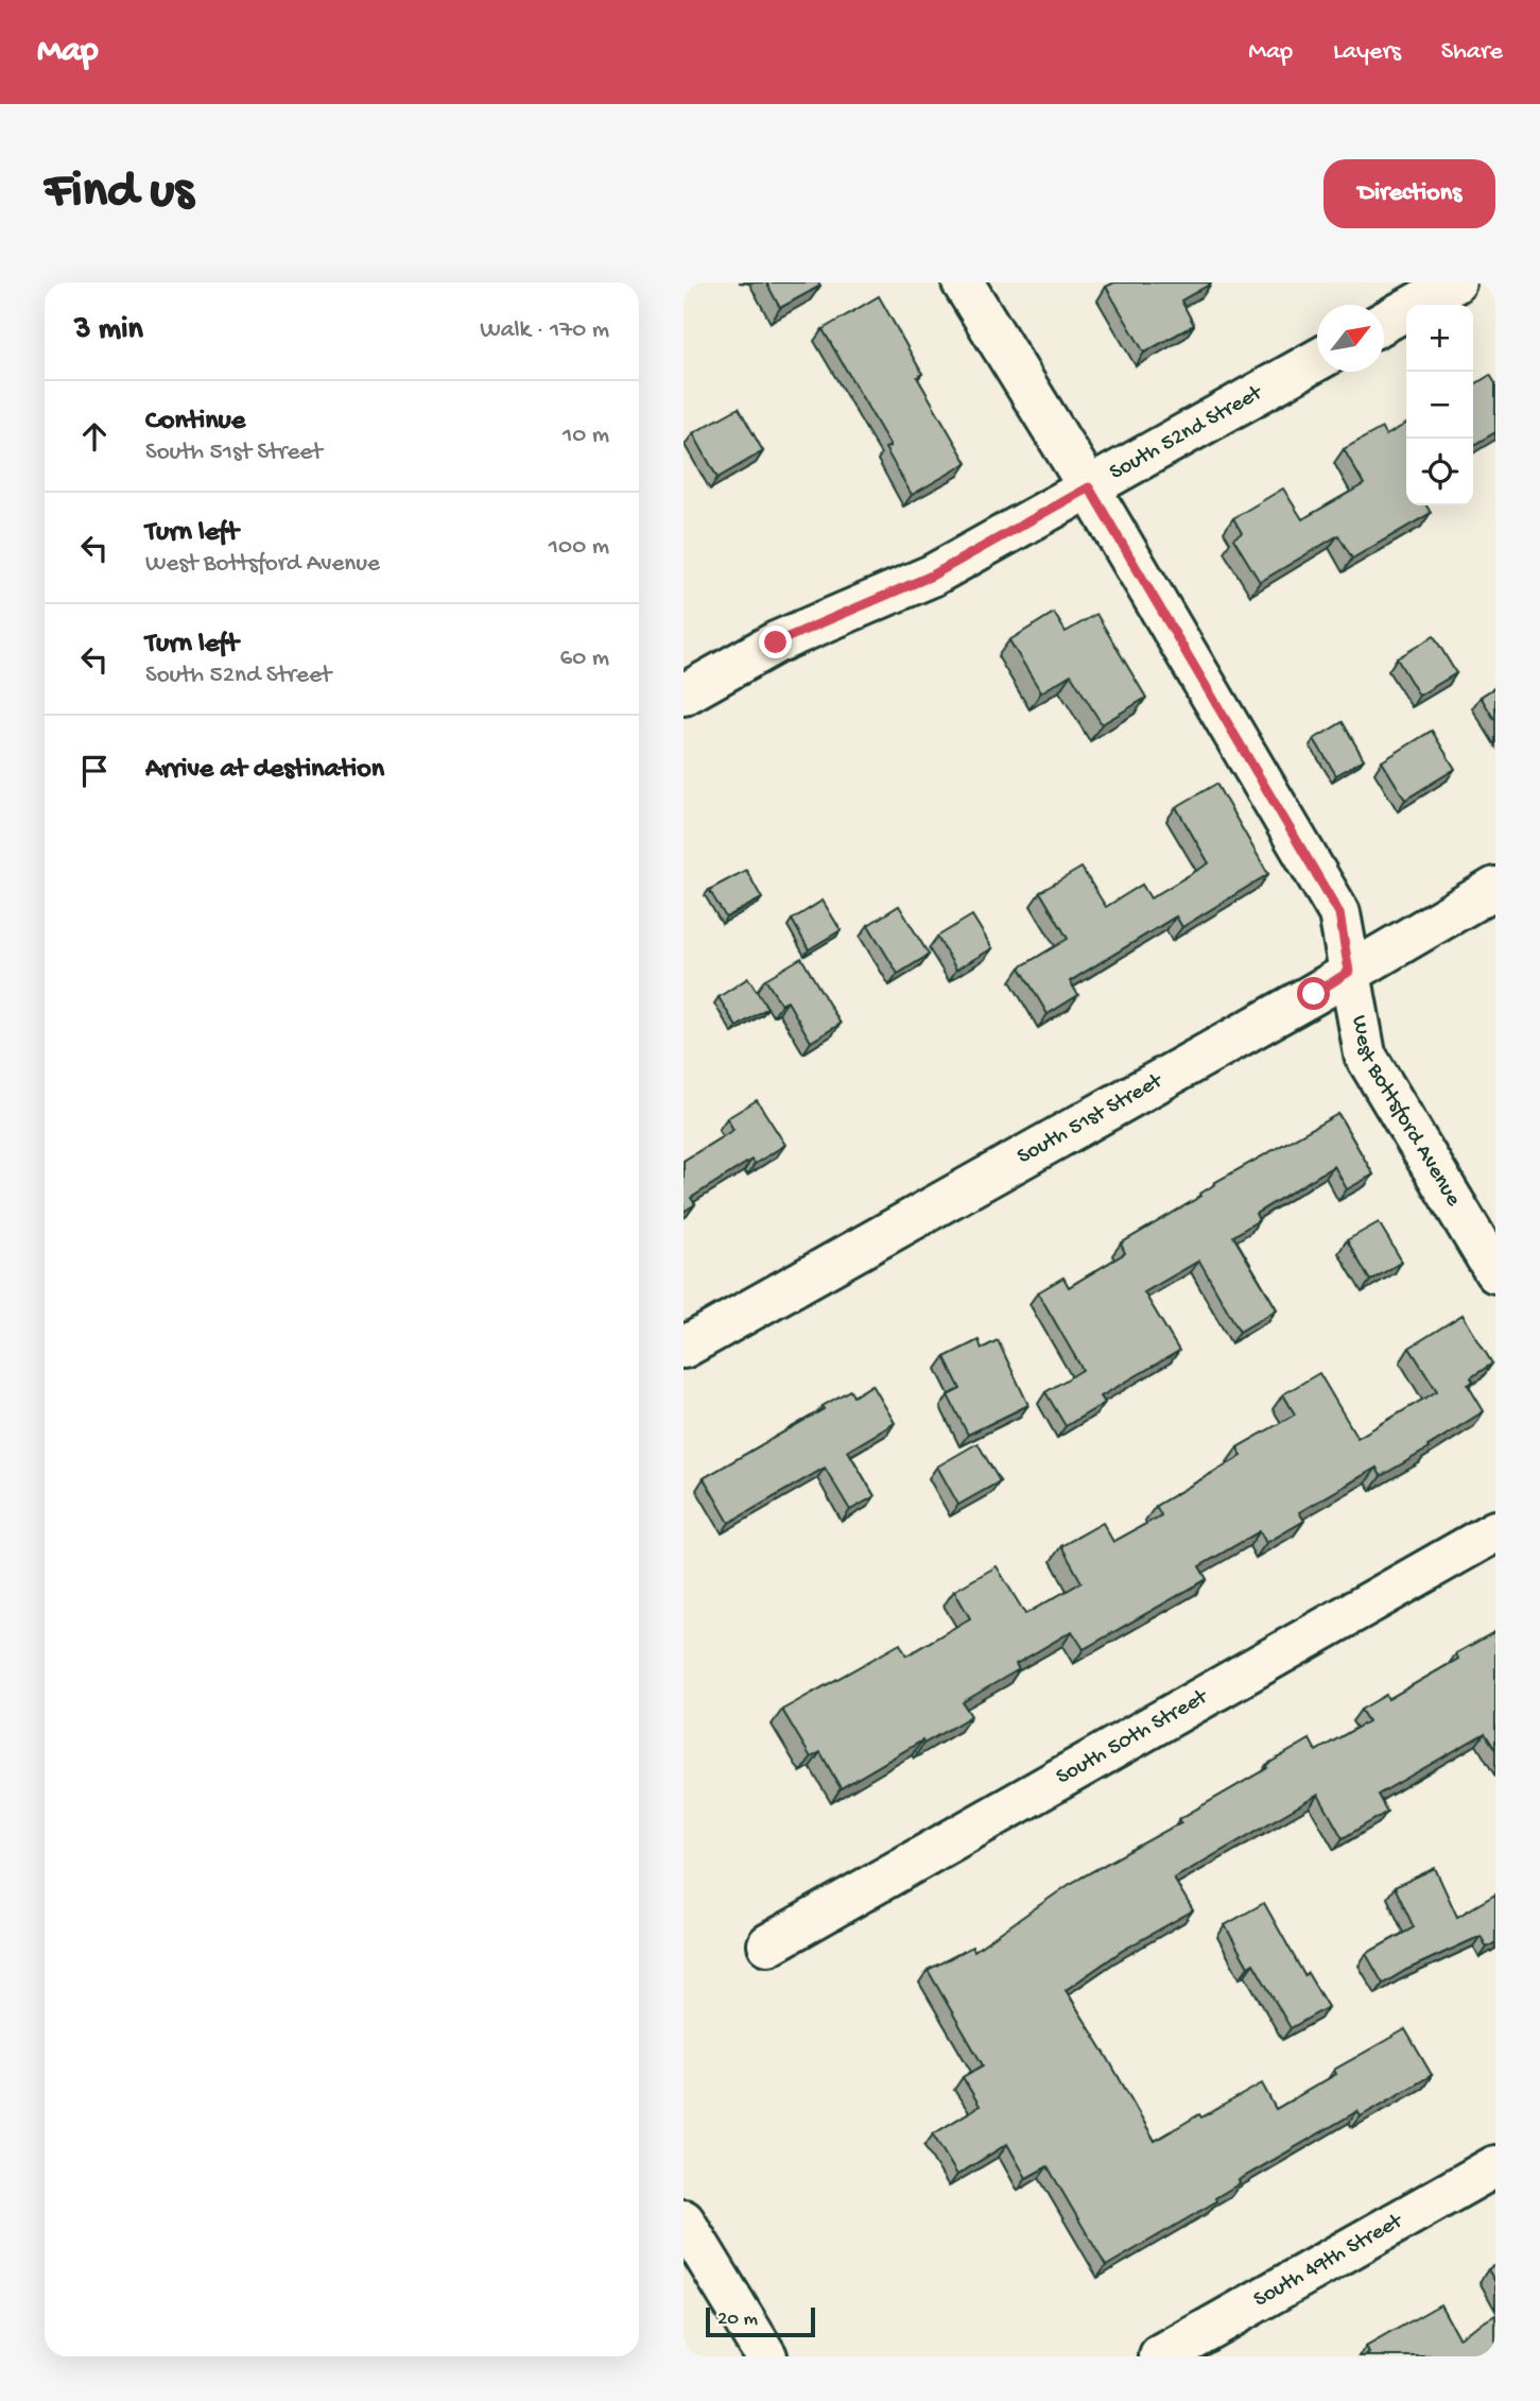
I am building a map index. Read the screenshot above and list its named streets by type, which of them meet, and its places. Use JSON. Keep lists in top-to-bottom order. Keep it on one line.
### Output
{"streets":{"main road":["South 52nd Street","West Bottsford Avenue","South 51st Street","South 50th Street","South 49th Street"]},"crossings":[["South 52nd Street","West Bottsford Avenue"],["West Bottsford Avenue","South 51st Street"]],"scale_bar":"20 m","north":"top right","page":{"header":"Map","nav":["Map","Layers","Share"],"buttons":"Directions","title":"Find us","heading":["3 min","Walk · 170 m"],"map_buttons":["+","−"],"list":[["Continue","South 51st Street","10 m"],["Turn left","West Bottsford Avenue","100 m"],["Turn left","South 52nd Street","60 m"],"Arrive at destination"],"scale":"20 m"}}
